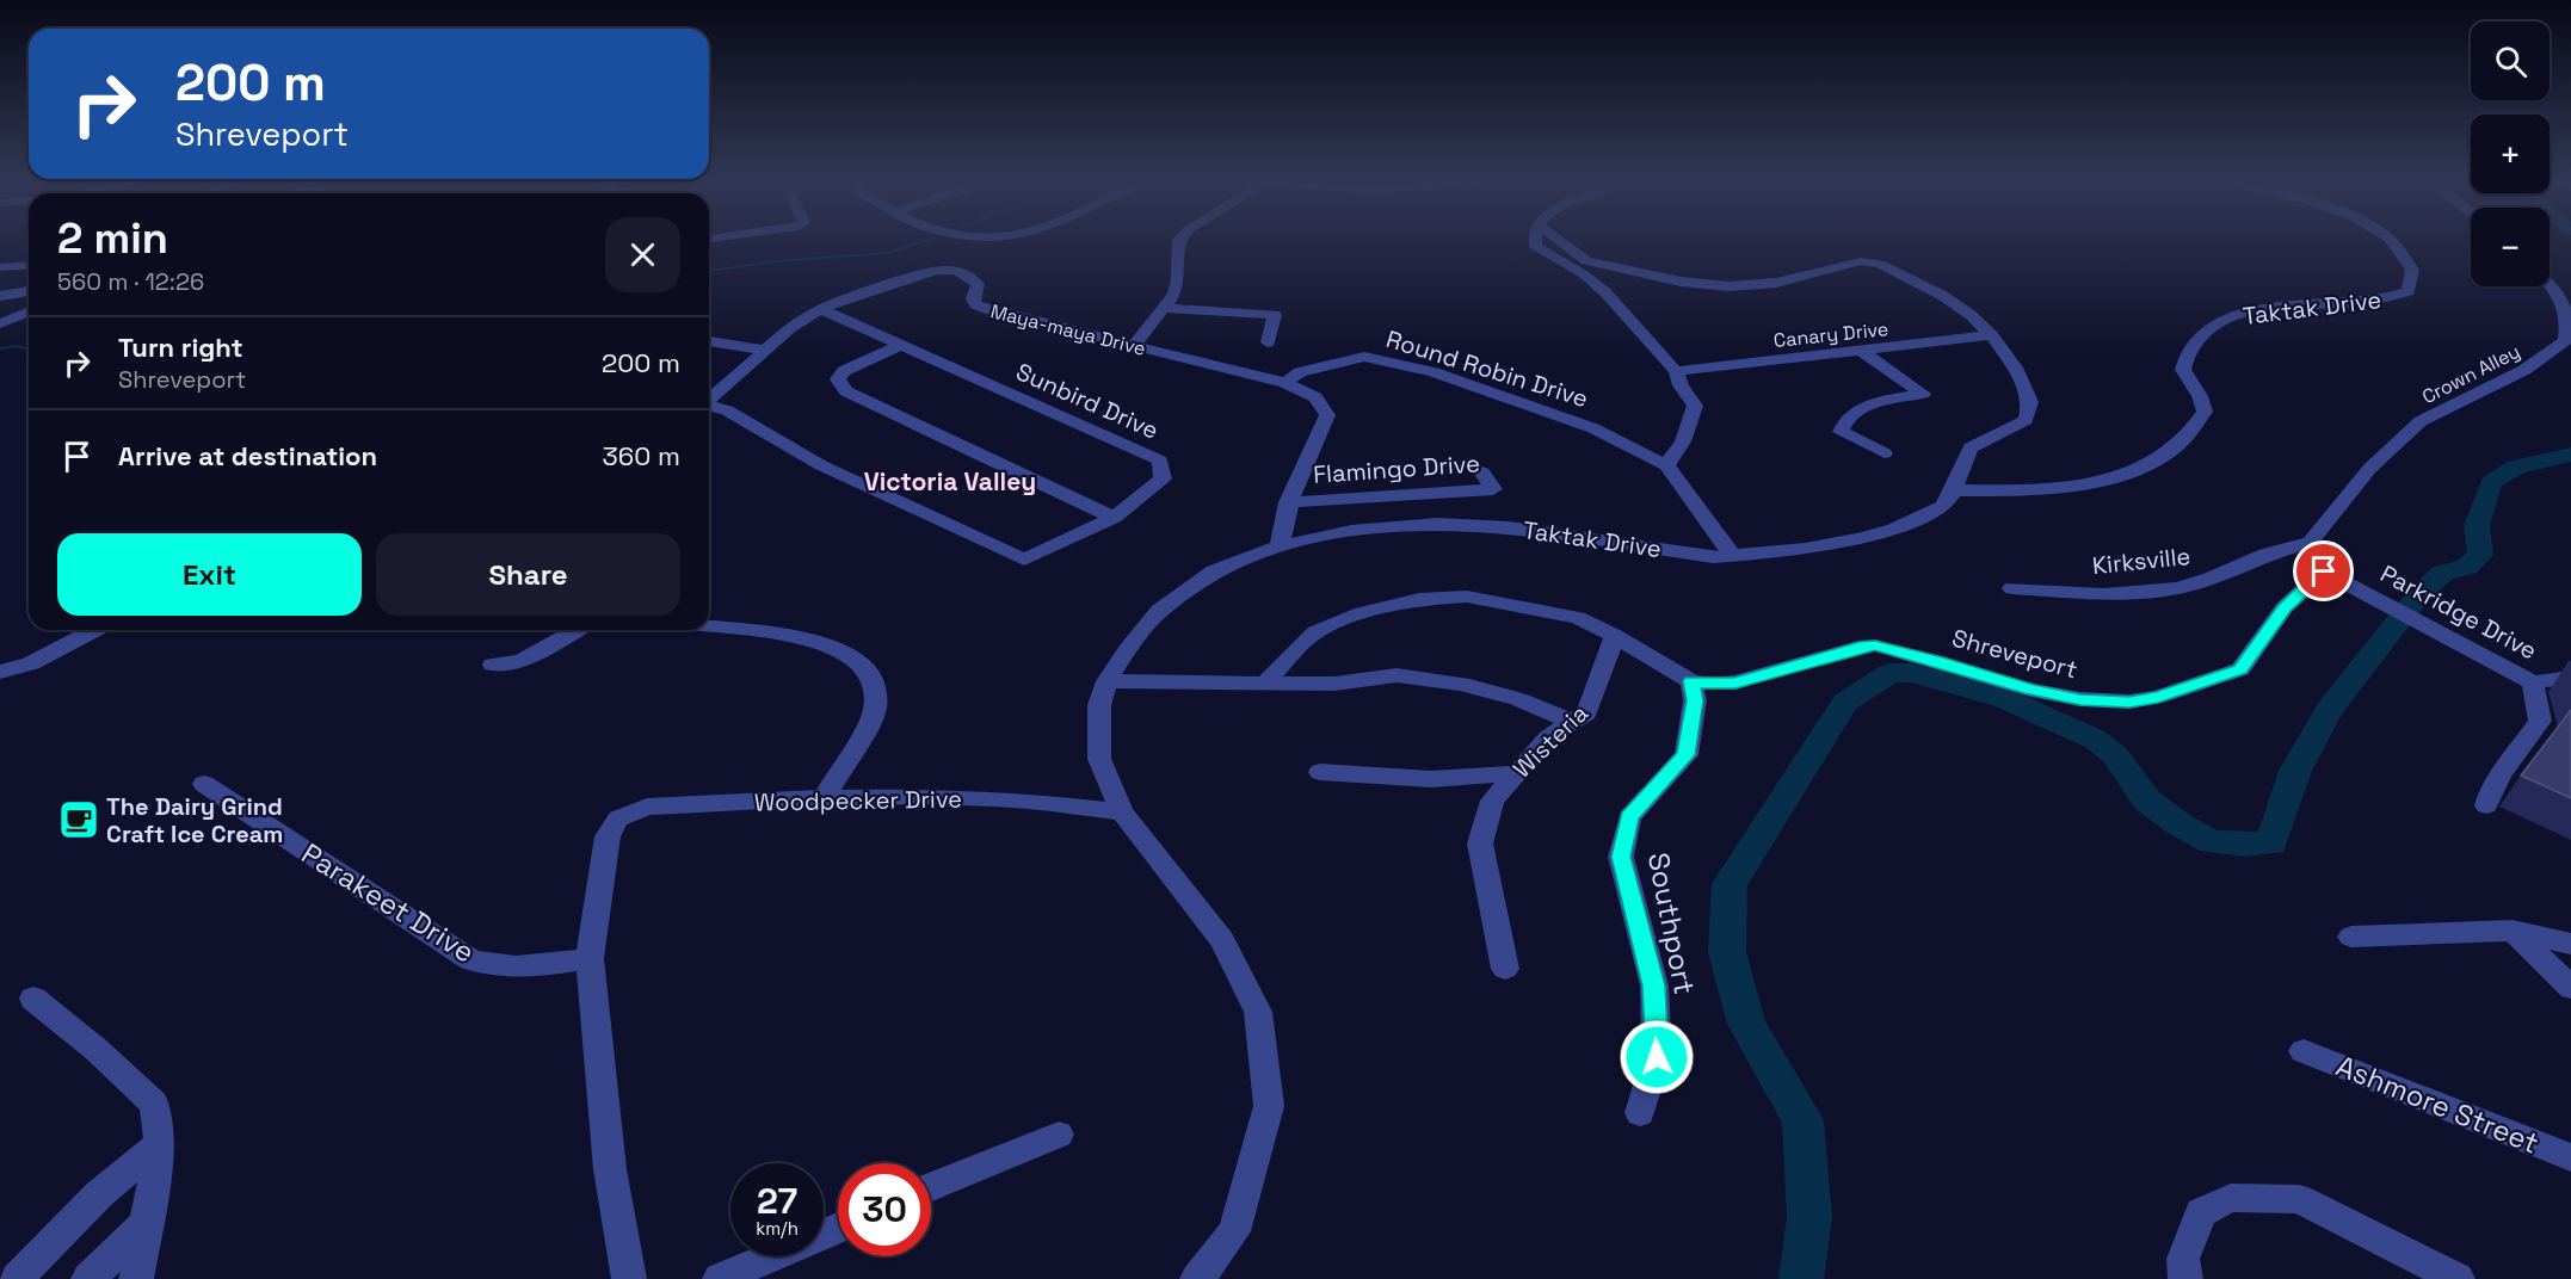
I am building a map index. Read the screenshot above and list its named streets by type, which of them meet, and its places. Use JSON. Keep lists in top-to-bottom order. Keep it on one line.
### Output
{"streets":{"street":["Taktak Drive","Maya-maya Drive","Canary Drive","Round Robin Drive","Crown Alley","Sunbird Drive","Flamingo Drive","Kirksville","Parkridge Drive","Shreveport","Wisteria","Woodpecker Drive","Parakeet Drive","Southport","Ashmore Street"]},"crossings":[["Taktak Drive","Round Robin Drive"],["Taktak Drive","Woodpecker Drive"],["Maya-maya Drive","Round Robin Drive"],["Maya-maya Drive","Sunbird Drive"],["Crown Alley","Kirksville"],["Parkridge Drive","Shreveport"],["Shreveport","Southport"],["Woodpecker Drive","Parakeet Drive"]],"districts":["Victoria Valley"],"places":{"cafe":["The Dairy Grind Craft Ice Cream"]},"page":{"map_buttons":["+","−"],"turn":["200 m","Shreveport"],"heading":["2 min","560 m · 12:26"],"list":[{"name":"Turn right","note":"Shreveport","value":"200 m"},{"name":"Arrive at destination","value":"360 m"}],"buttons":["Exit","Share"],"speed":"27 km/h","limit":"30"}}
